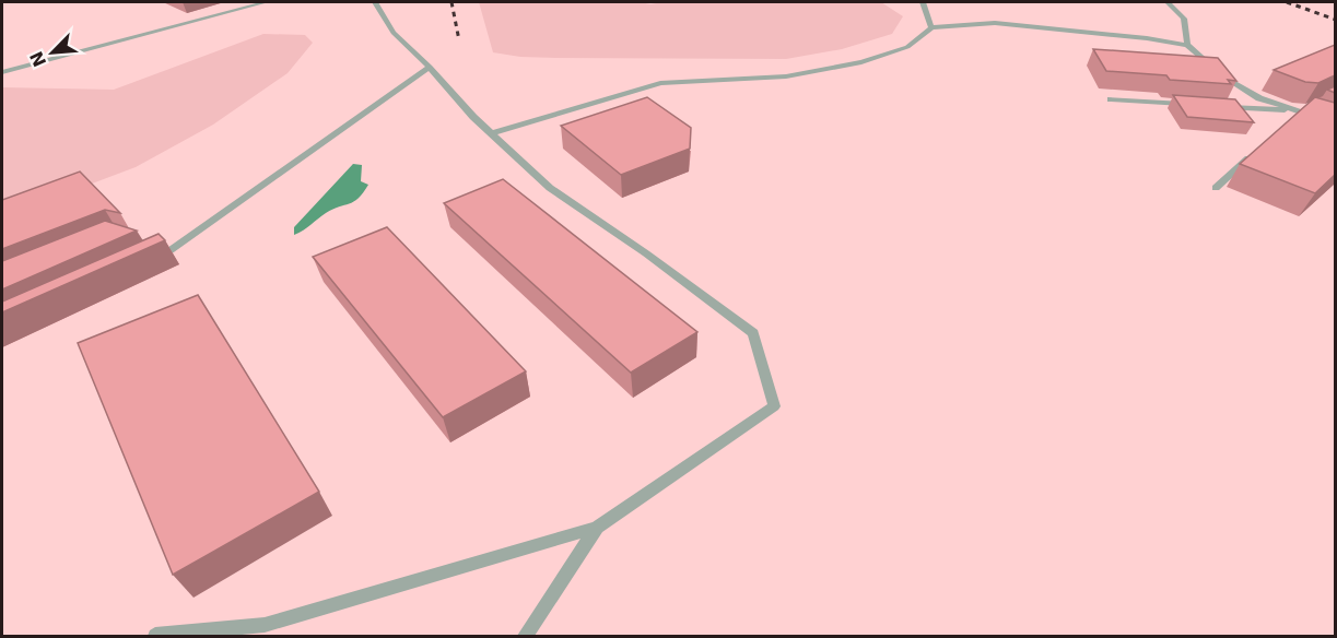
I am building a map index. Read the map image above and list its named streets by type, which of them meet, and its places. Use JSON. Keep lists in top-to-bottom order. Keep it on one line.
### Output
{"north":"bottom left"}
